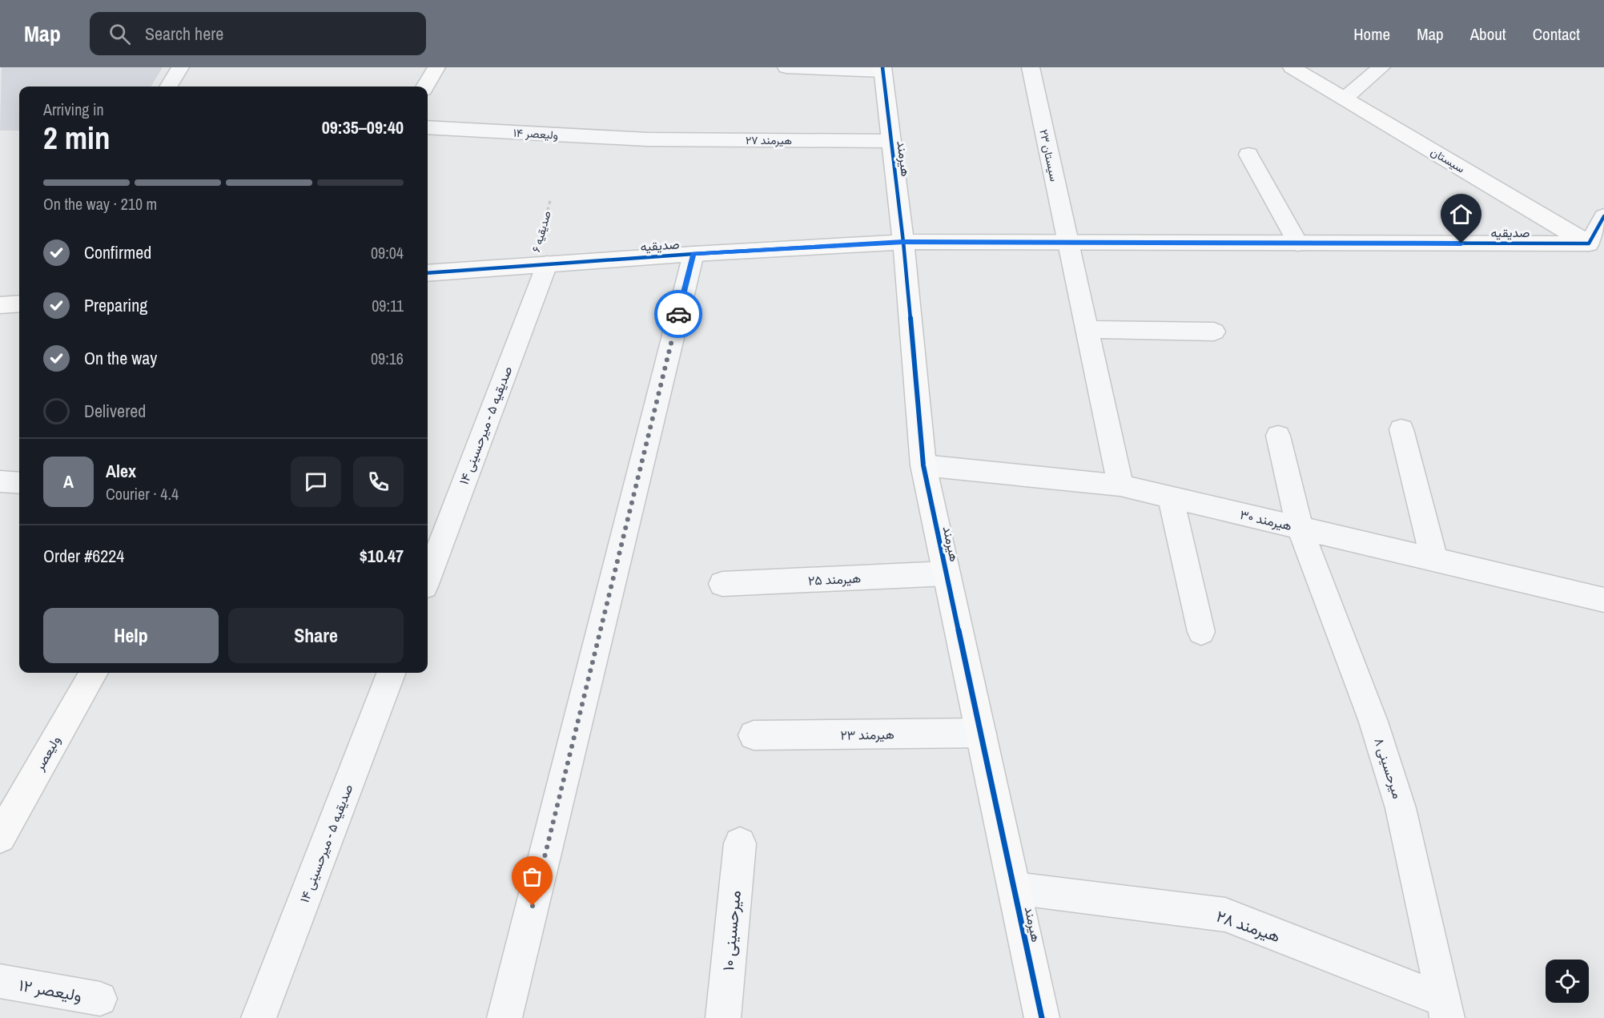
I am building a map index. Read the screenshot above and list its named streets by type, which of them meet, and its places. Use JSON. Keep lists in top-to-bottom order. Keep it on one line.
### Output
{"streets":{"street":["ولیعصر ۱۴","هیرمند ۲۷","سیستان ۲۳","هیرمند","سیستان","صدیقیه","صدیقیه ۵ - میرحسینی ۱۴","هیرمند ۳۰","هیرمند ۲۵","هیرمند ۲۳","ولیعصر","میرحسینی ۸","هیرمند ۲۸","میرحسینی ۱۰","ولیعصر ۱۲"],"path":["صدیقیه ۶"]},"crossings":[["ولیعصر ۱۴","هیرمند ۲۷"],["هیرمند ۲۷","هیرمند"],["سیستان ۲۳","صدیقیه"],["سیستان ۲۳","هیرمند ۳۰"],["هیرمند","صدیقیه"],["هیرمند","هیرمند ۳۰"],["هیرمند","هیرمند ۲۵"],["هیرمند","هیرمند ۲۳"],["هیرمند","هیرمند ۲۸"],["سیستان","صدیقیه"],["صدیقیه ۶","صدیقیه"],["صدیقیه ۶","صدیقیه ۵ - میرحسینی ۱۴"],["صدیقیه","صدیقیه ۵ - میرحسینی ۱۴"],["هیرمند ۳۰","میرحسینی ۸"],["میرحسینی ۸","هیرمند ۲۸"]],"page":{"header":"Map","search":"Search here","nav":["Home","Map","About","Contact"],"heading":["2 min","Arriving in","09:35–09:40"],"panel":["Alex","Courier · 4.4","Order #6224","$10.47"],"bar":"On the way · 210 m","list":[["Confirmed","09:04"],["Preparing","09:11"],["On the way","09:16"],"Delivered"],"round":"A","buttons":["Help","Share"]}}
